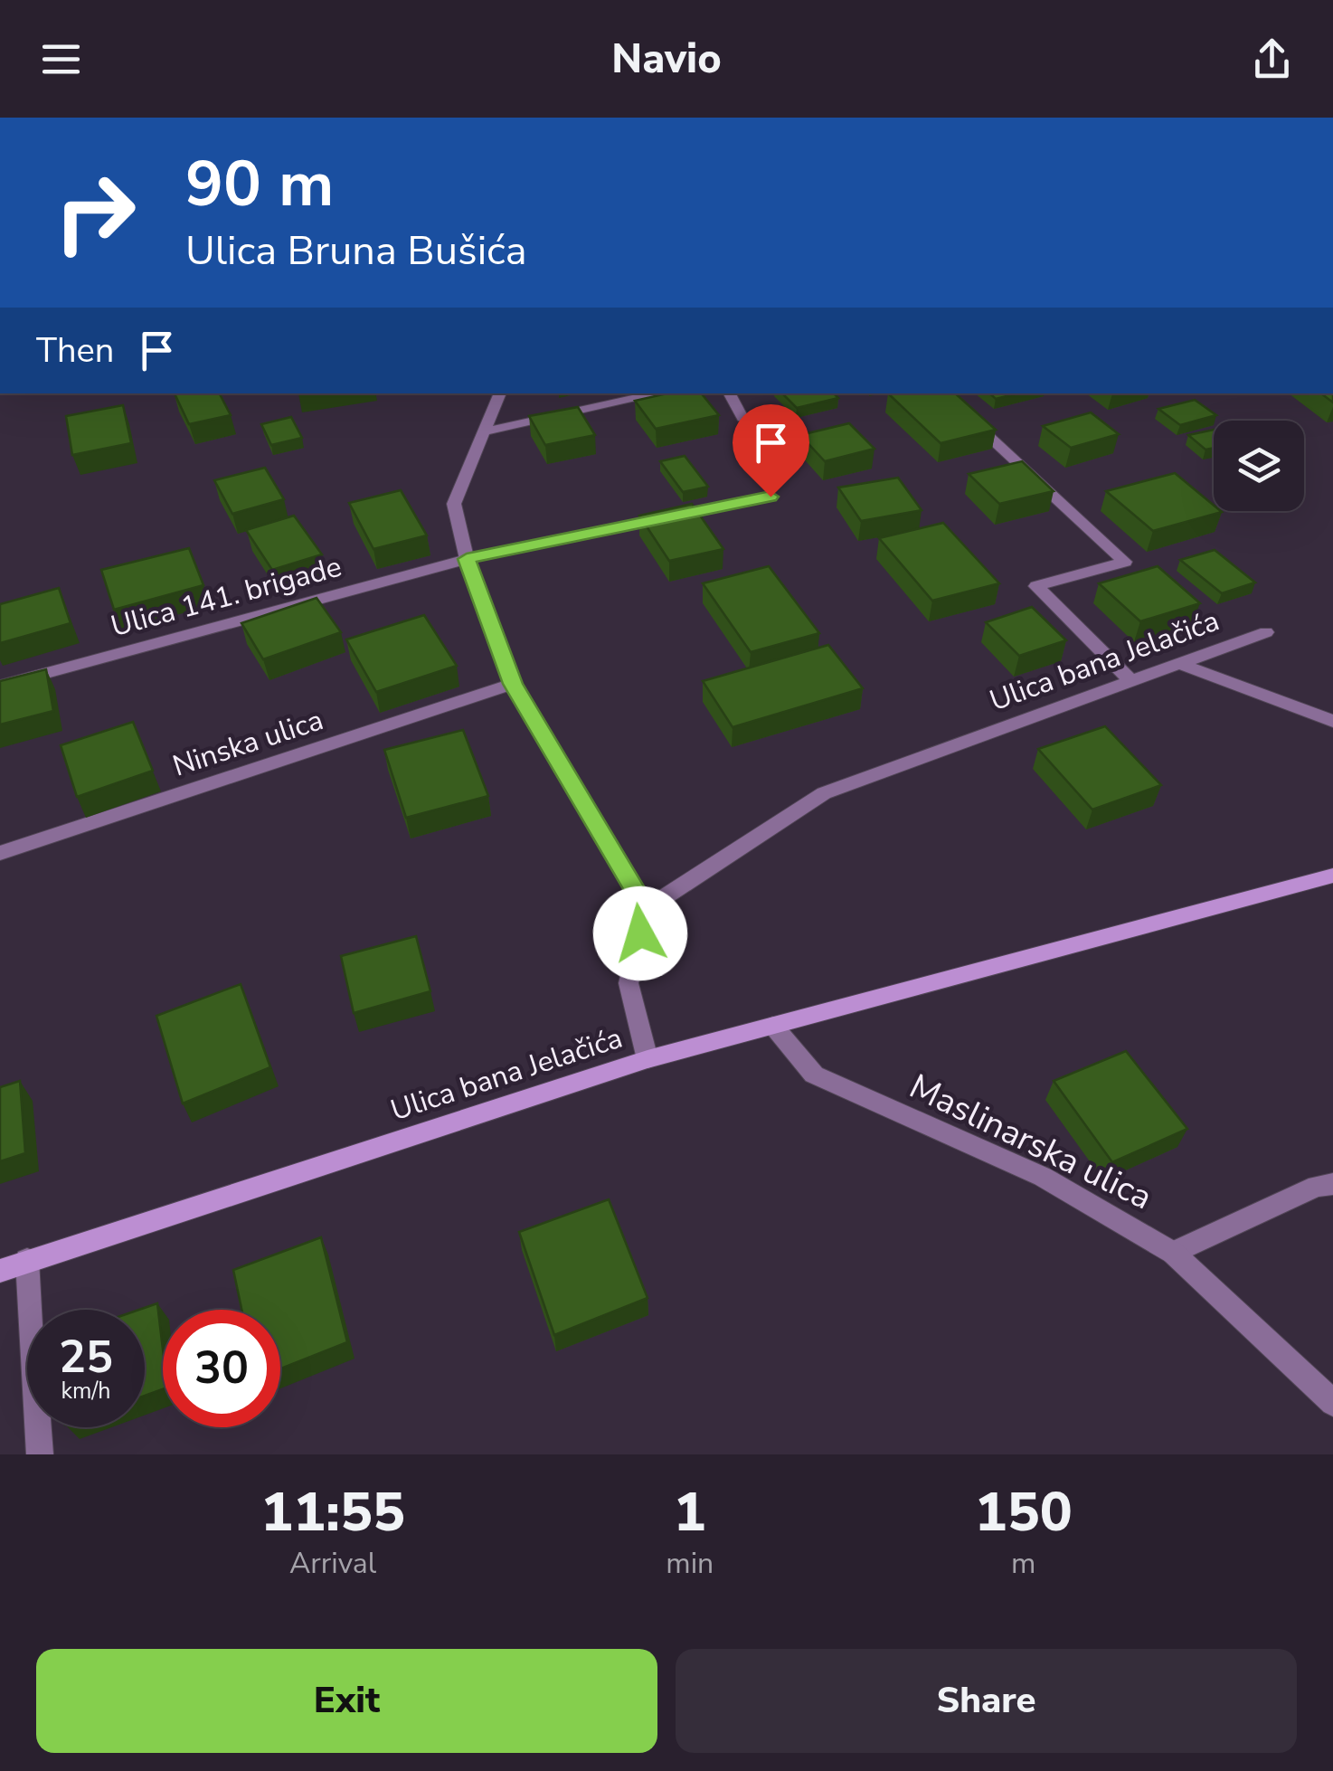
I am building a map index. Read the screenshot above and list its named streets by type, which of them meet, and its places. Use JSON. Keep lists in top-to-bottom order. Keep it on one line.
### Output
{"streets":{"main road":["Ulica bana Jelačića"],"street":["Ulica 141. brigade","Ninska ulica","Maslinarska ulica"]},"page":{"header":"Navio","turn":["90 m","Ulica Bruna Bušića"],"then":"Then","speed":"25 km/h","limit":"30","eta":["11:55","Arrival","1","min","150","m"],"buttons":["Exit","Share"]}}
